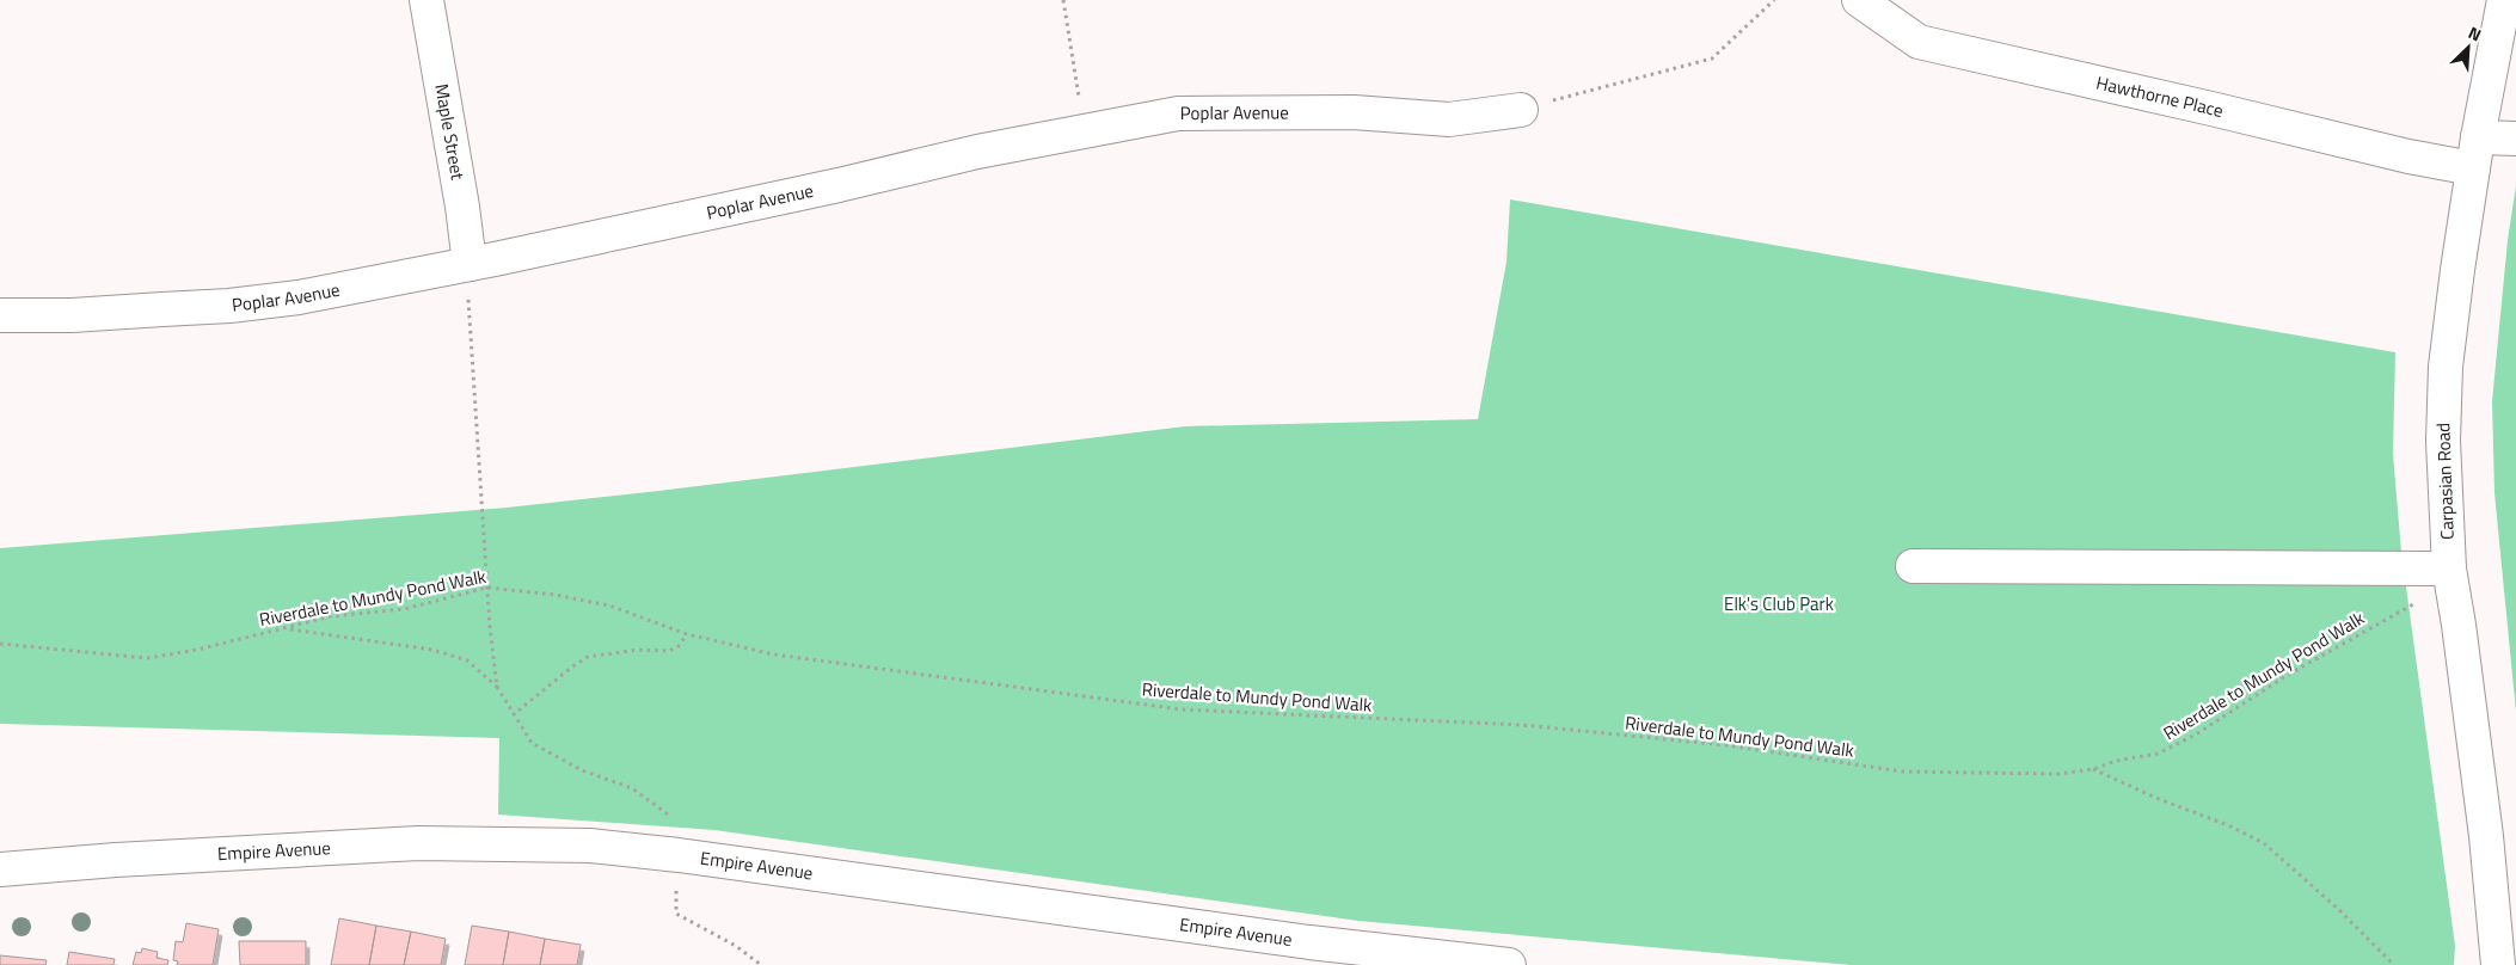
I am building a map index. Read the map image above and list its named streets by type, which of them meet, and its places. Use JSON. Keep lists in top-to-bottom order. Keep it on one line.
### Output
{"streets":{"street":["Hawthorne Place","Poplar Avenue","Maple Street","Carpasian Road","Empire Avenue"],"path":["Riverdale to Mundy Pond Walk"]},"crossings":[["Hawthorne Place","Carpasian Road"],["Poplar Avenue","Maple Street"]],"parks":["Elk's Club Park"],"north":"top right"}
